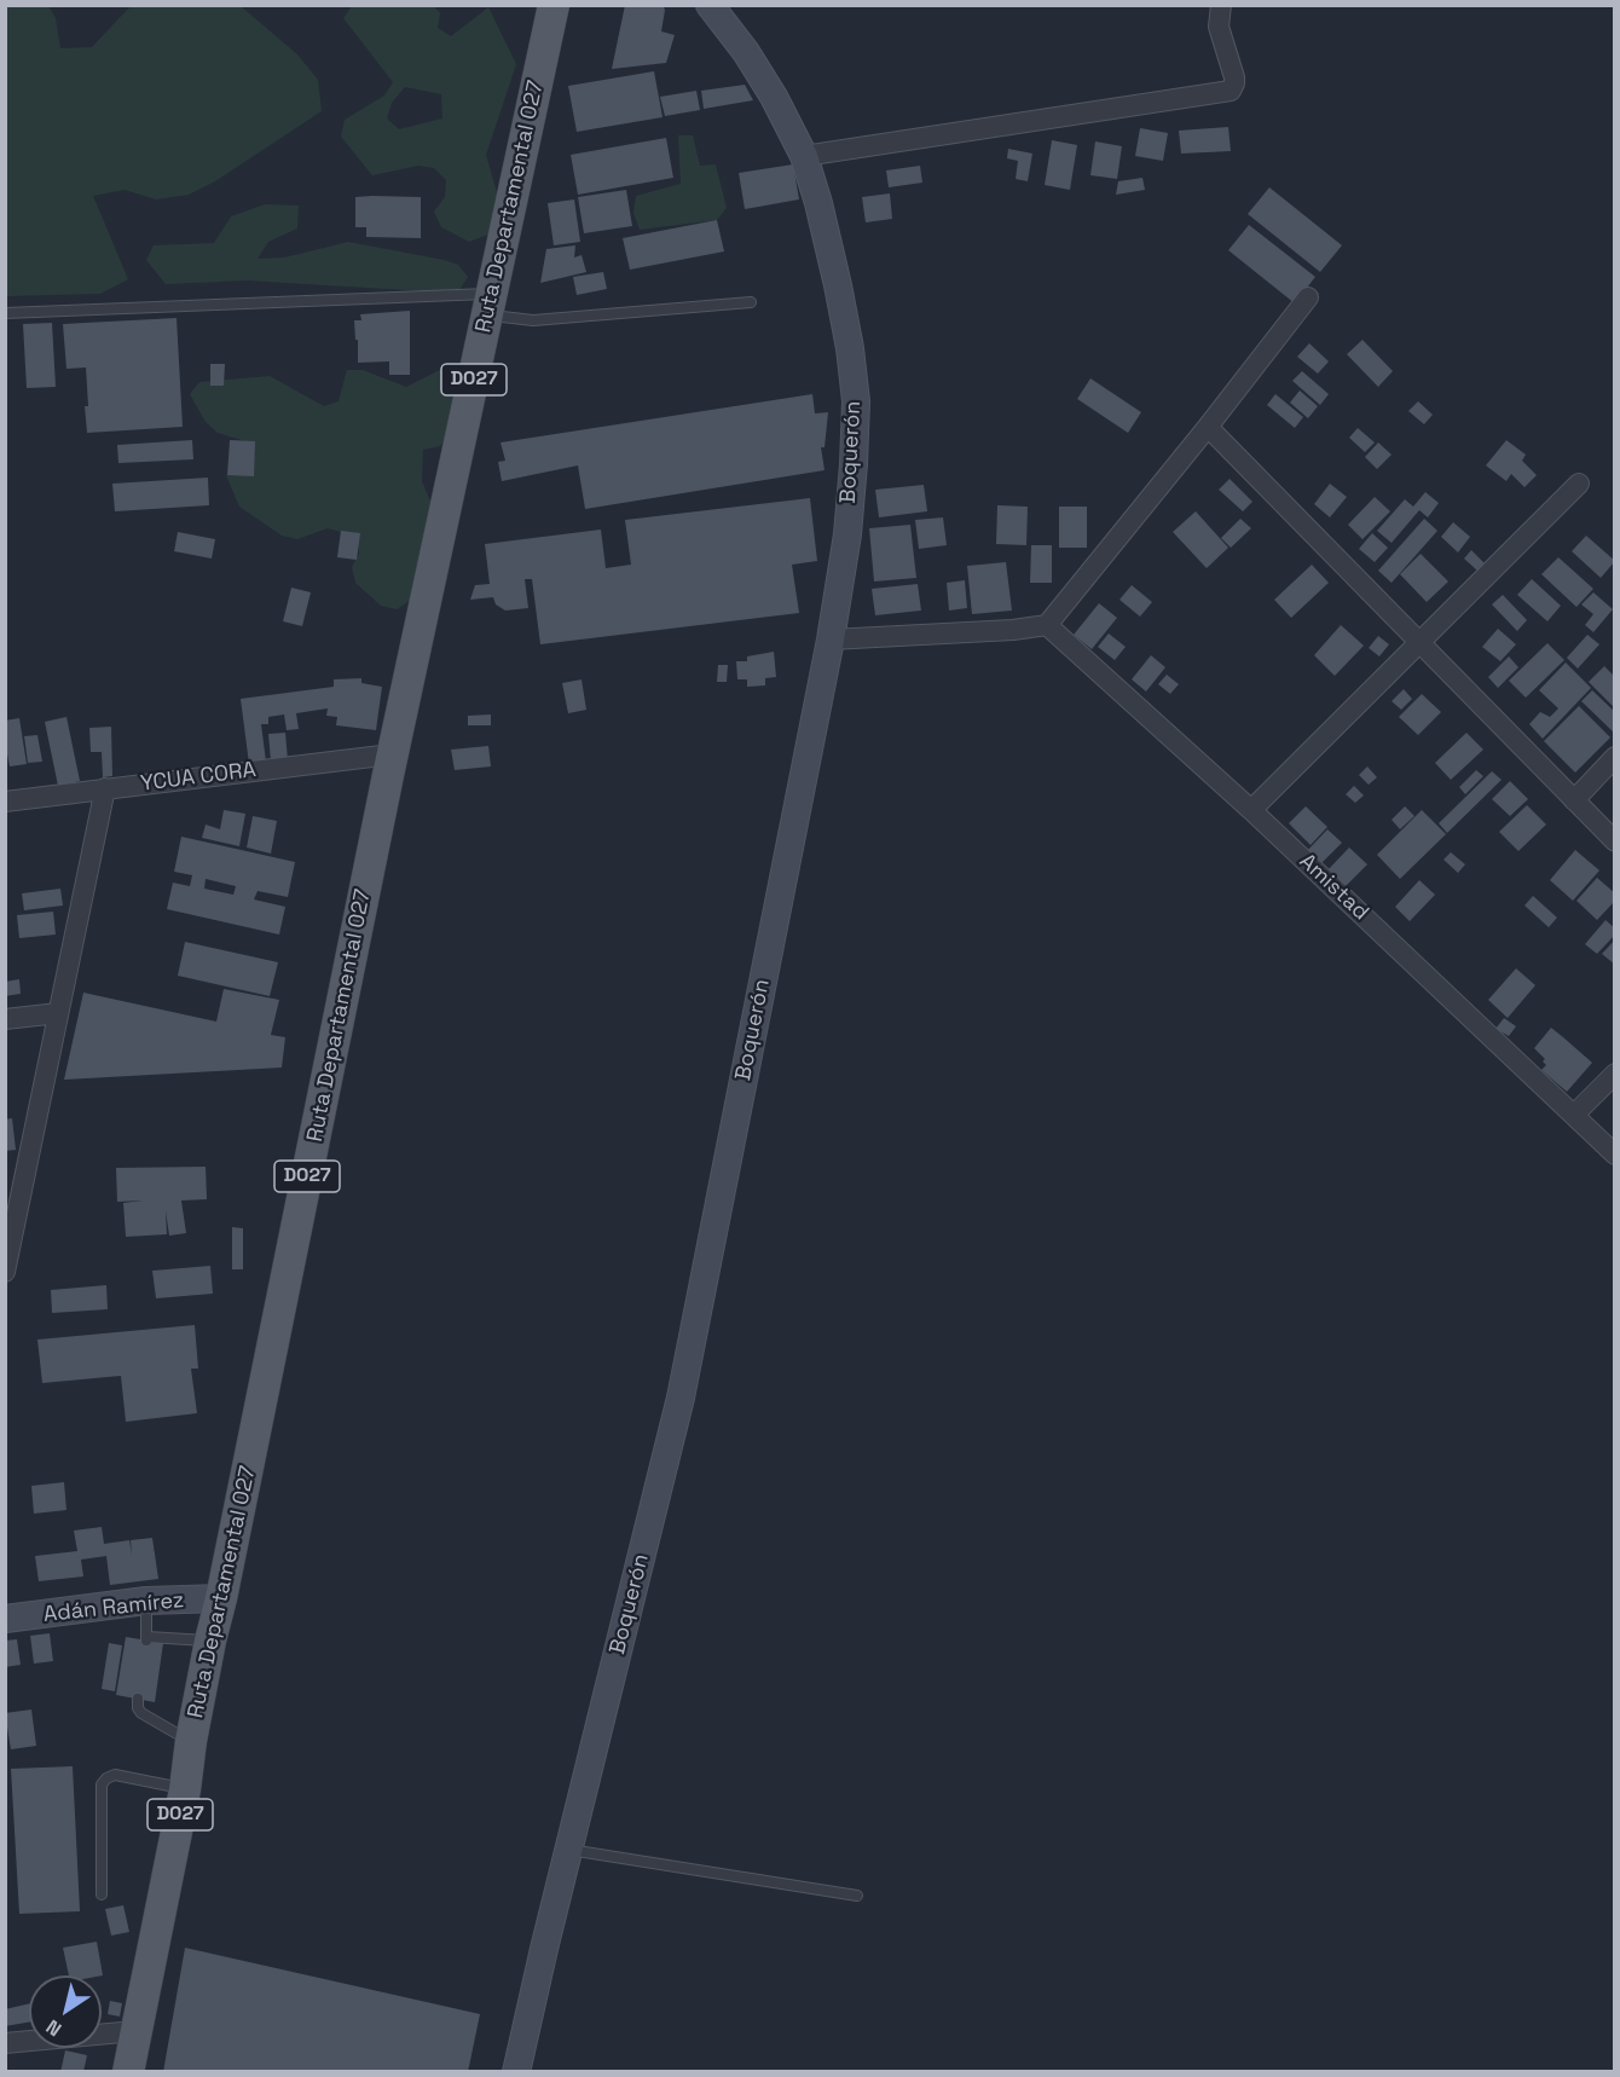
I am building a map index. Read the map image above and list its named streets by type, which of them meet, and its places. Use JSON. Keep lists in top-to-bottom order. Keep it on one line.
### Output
{"streets":{"main road":["Ruta Departamental 027","D027"],"street":["Boquerón","YCUA CORA","Amistad","Adán Ramírez"]},"crossings":[["Ruta Departamental 027","YCUA CORA"],["Ruta Departamental 027","Adán Ramírez"]],"north":"bottom left"}
